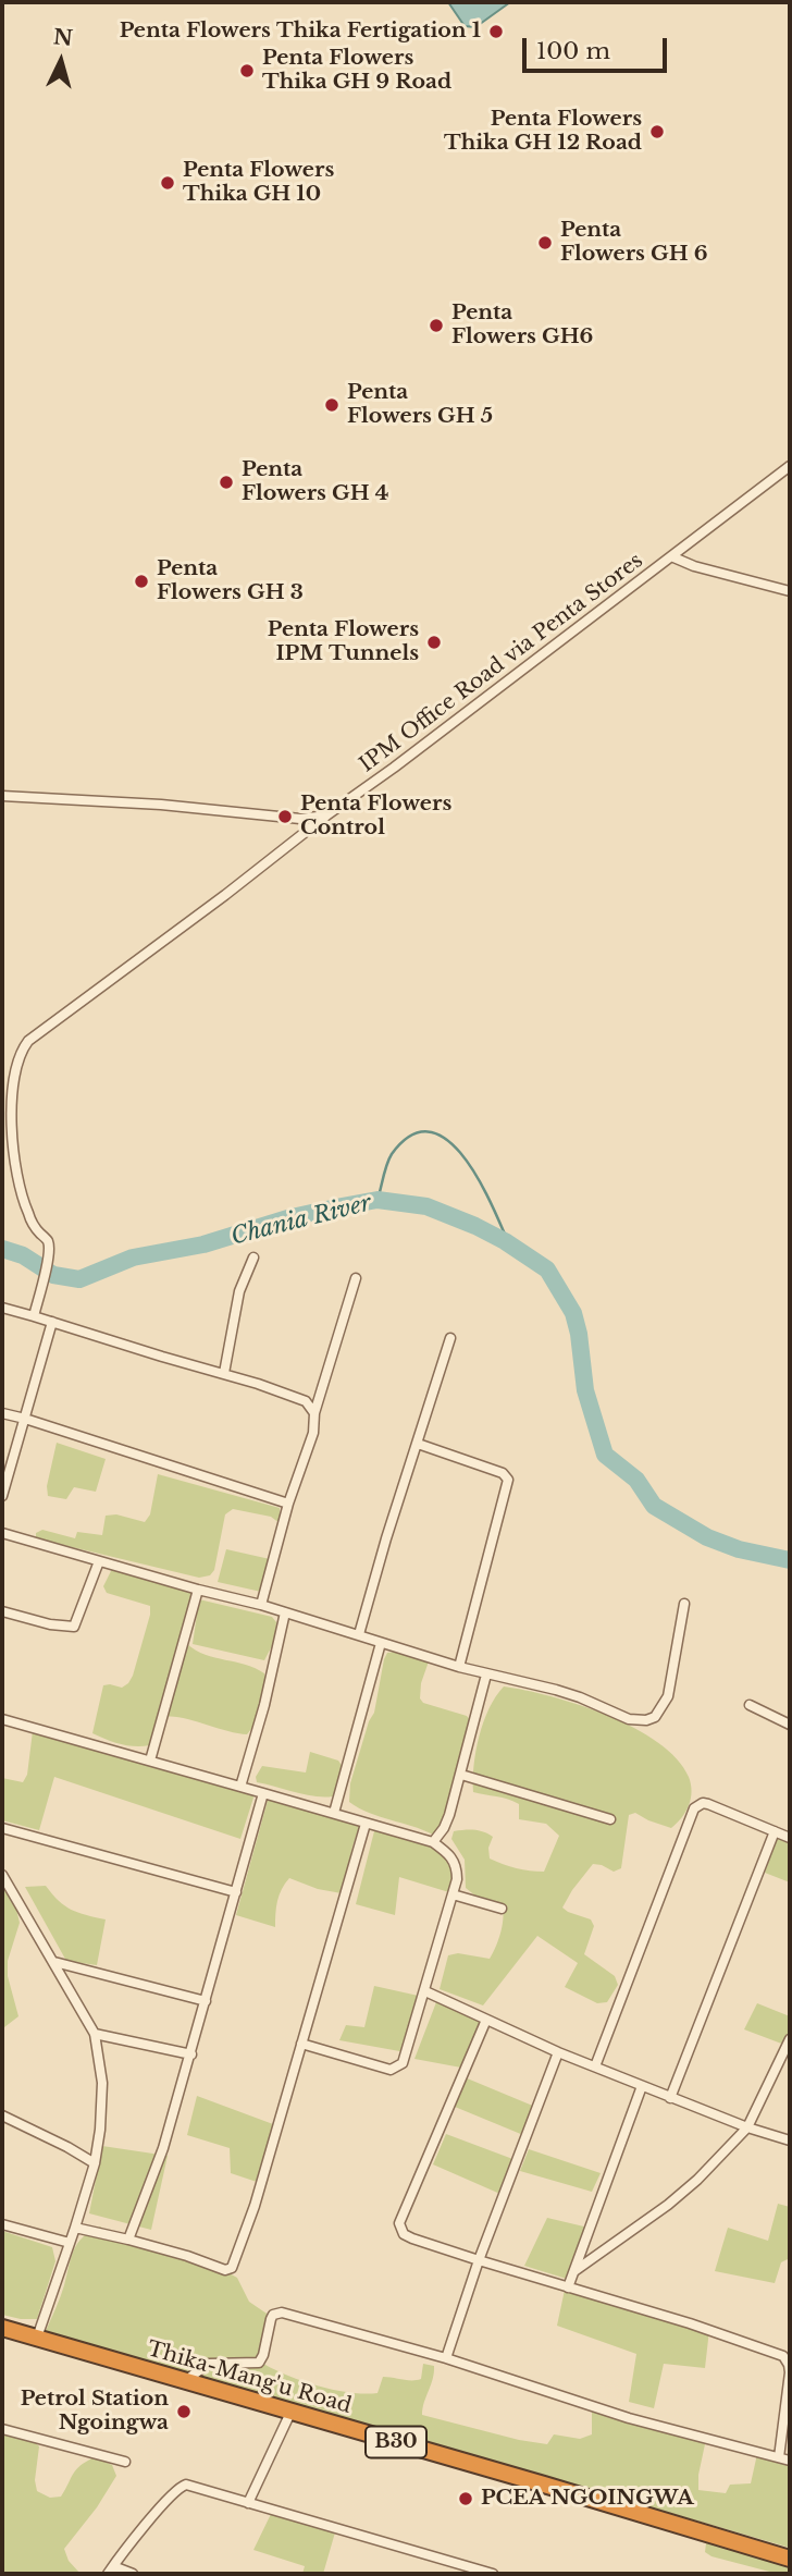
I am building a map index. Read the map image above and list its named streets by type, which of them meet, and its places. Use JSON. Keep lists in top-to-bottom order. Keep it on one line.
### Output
{"streets":{"highway":["Thika-Mang'u Road","B30"],"street":["IPM Office Road via Penta Stores"]},"water":["Chania River"],"places":["Penta Flowers Thika Fertigation 1","Penta Flowers Thika GH 9 Road","Penta Flowers Thika GH 12 Road","Penta Flowers Thika GH 10","Penta Flowers GH 6","Penta Flowers GH6","Penta Flowers GH 5","Penta Flowers GH 4","Penta Flowers GH 3","Penta Flowers IPM Tunnels","Penta Flowers Control","Petrol Station Ngoingwa","PCEA NGOINGWA"],"scale_bar":"100 m","north":"top"}
